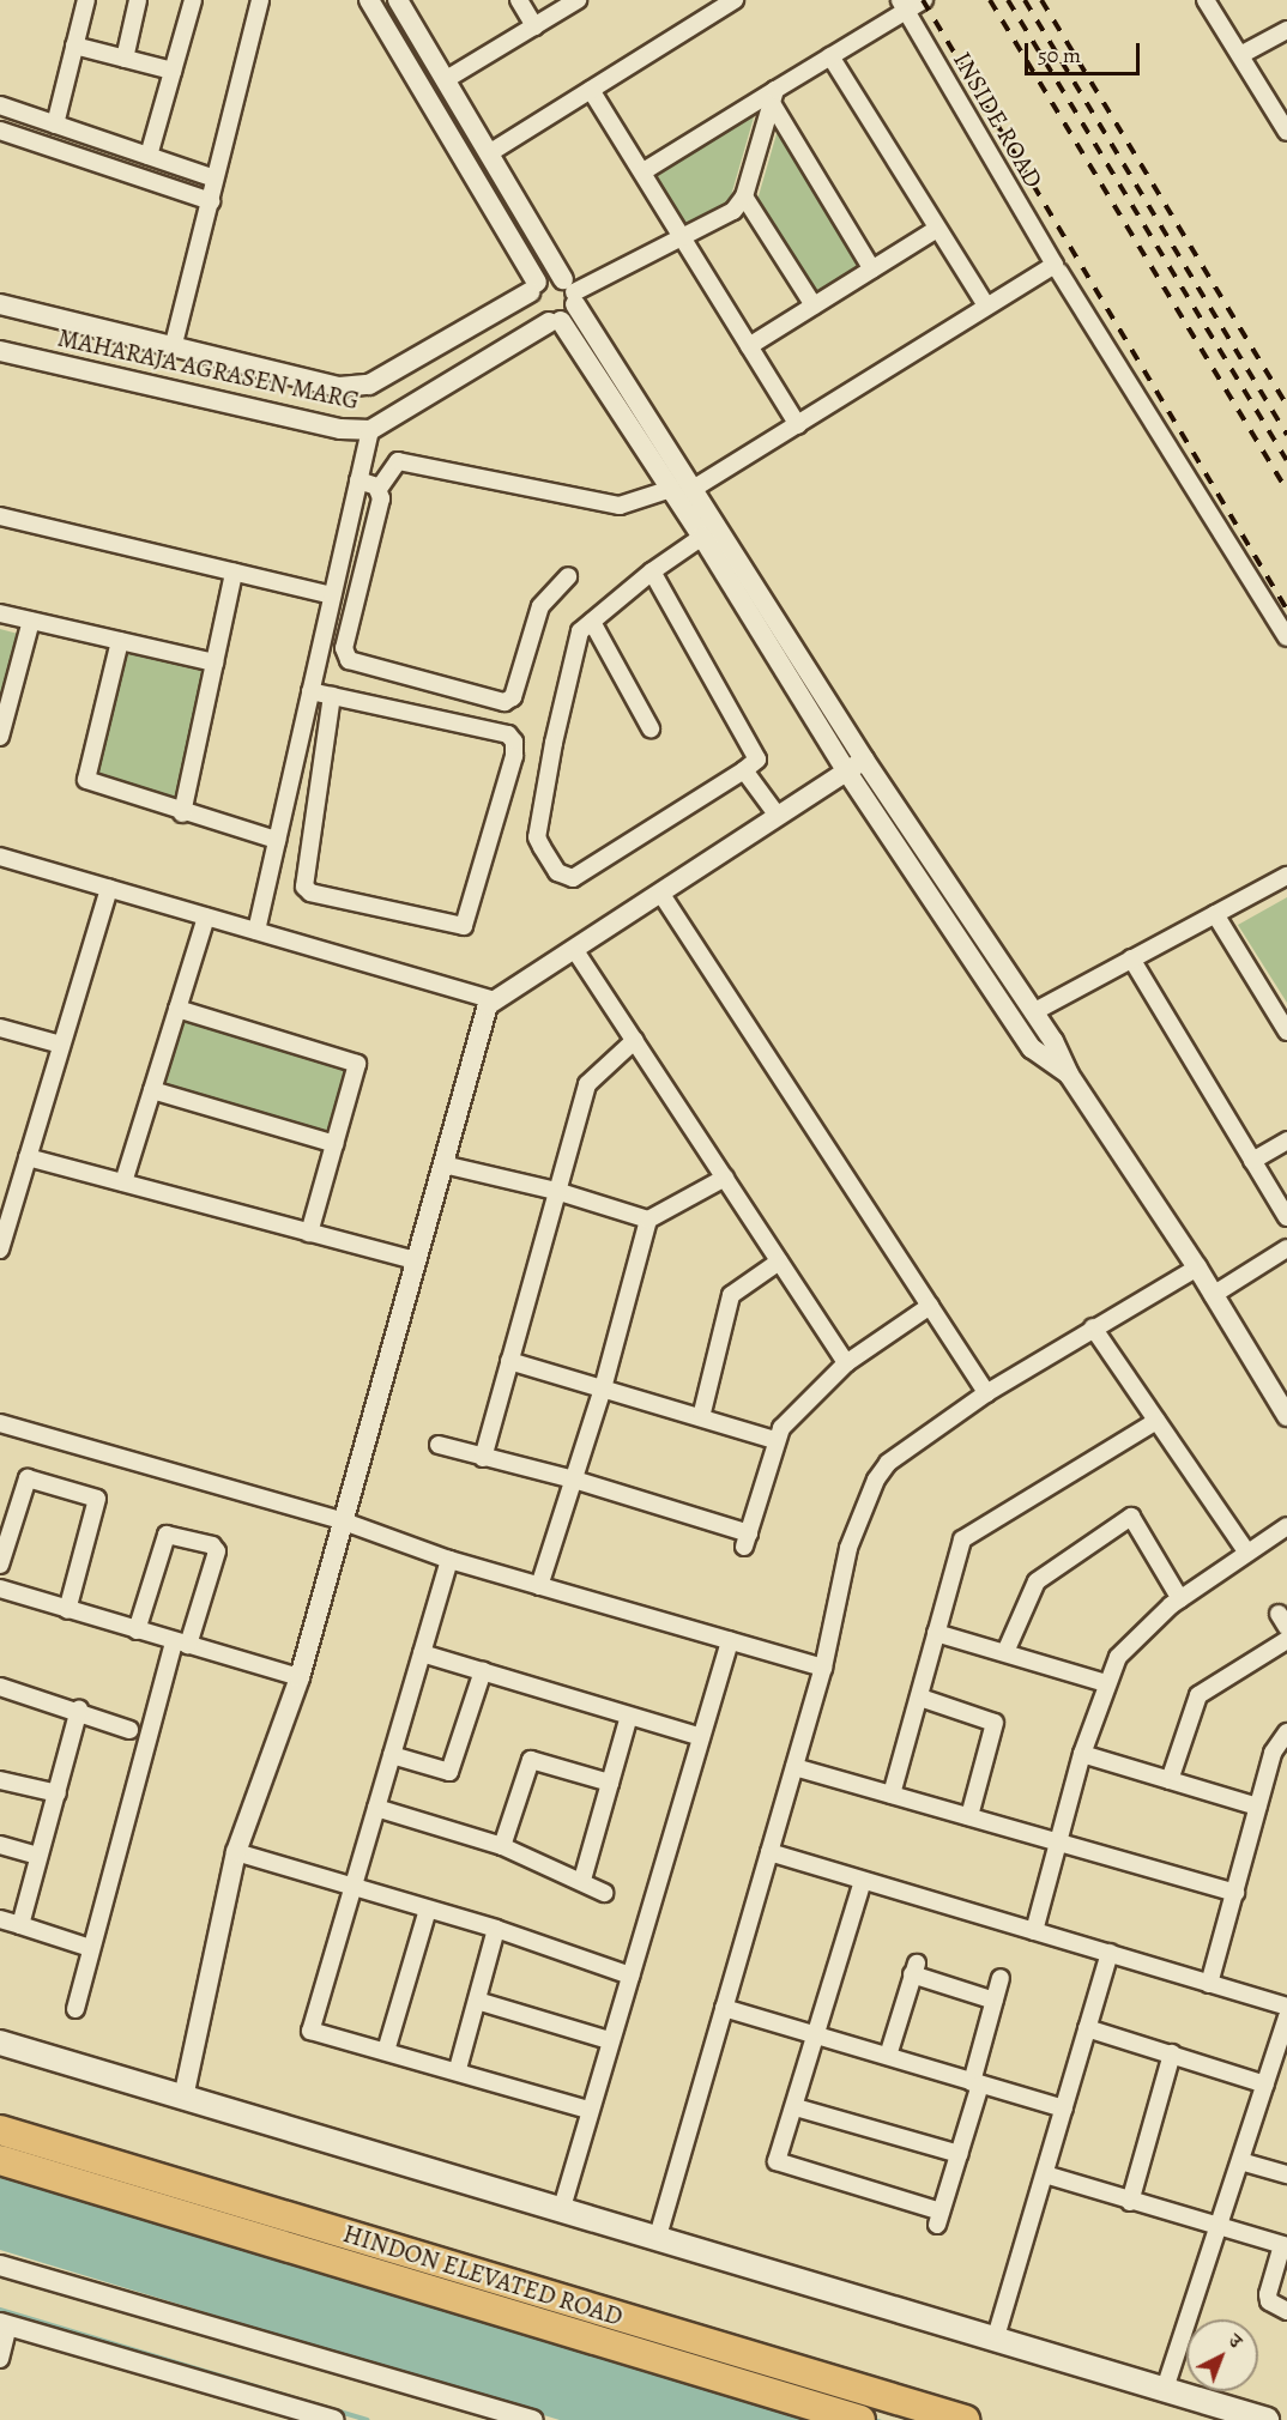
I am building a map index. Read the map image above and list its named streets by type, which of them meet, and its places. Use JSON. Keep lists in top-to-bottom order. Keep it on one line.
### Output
{"streets":{"highway":["HINDON ELEVATED ROAD"],"street":["INSIDE ROAD","MAHARAJA AGRASEN MARG"]},"scale_bar":"50 m","north":"top right"}
